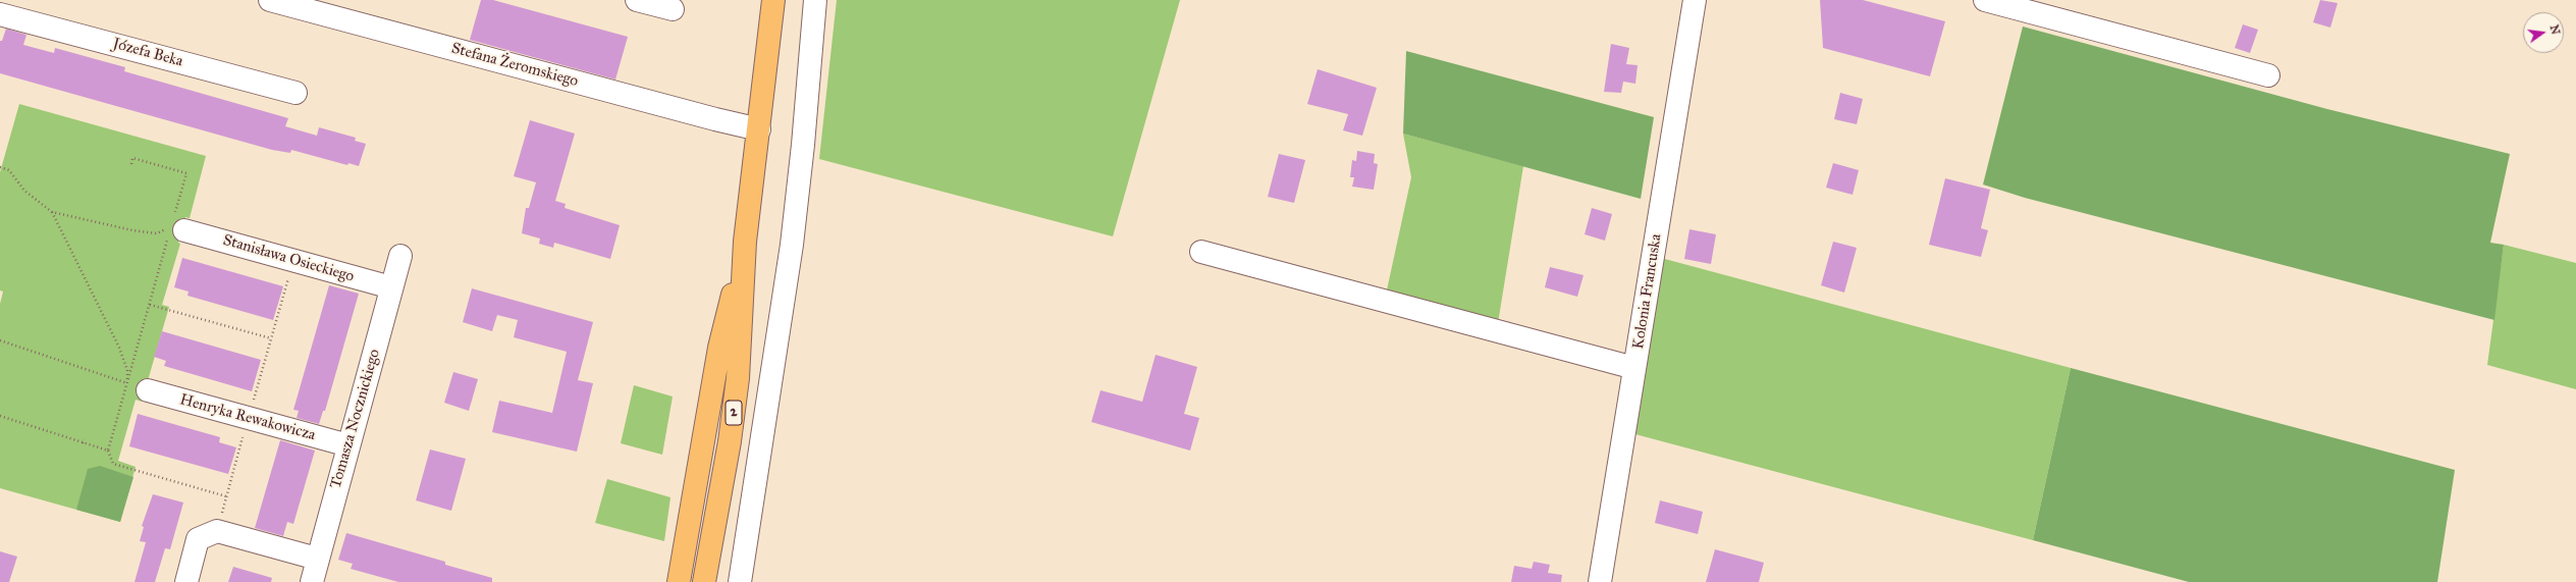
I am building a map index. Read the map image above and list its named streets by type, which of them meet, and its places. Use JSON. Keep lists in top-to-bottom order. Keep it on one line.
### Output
{"streets":{"highway":["2"],"street":["Józefa Beka","Stefana Żeromskiego","Stanisława Osieckiego","Kolonia Francuska","Henryka Rewakowicza","Tomasza Nocznickiego"]},"crossings":[["Stefana Żeromskiego","2"],["Stanisława Osieckiego","Tomasza Nocznickiego"],["Henryka Rewakowicza","Tomasza Nocznickiego"]],"north":"right"}
